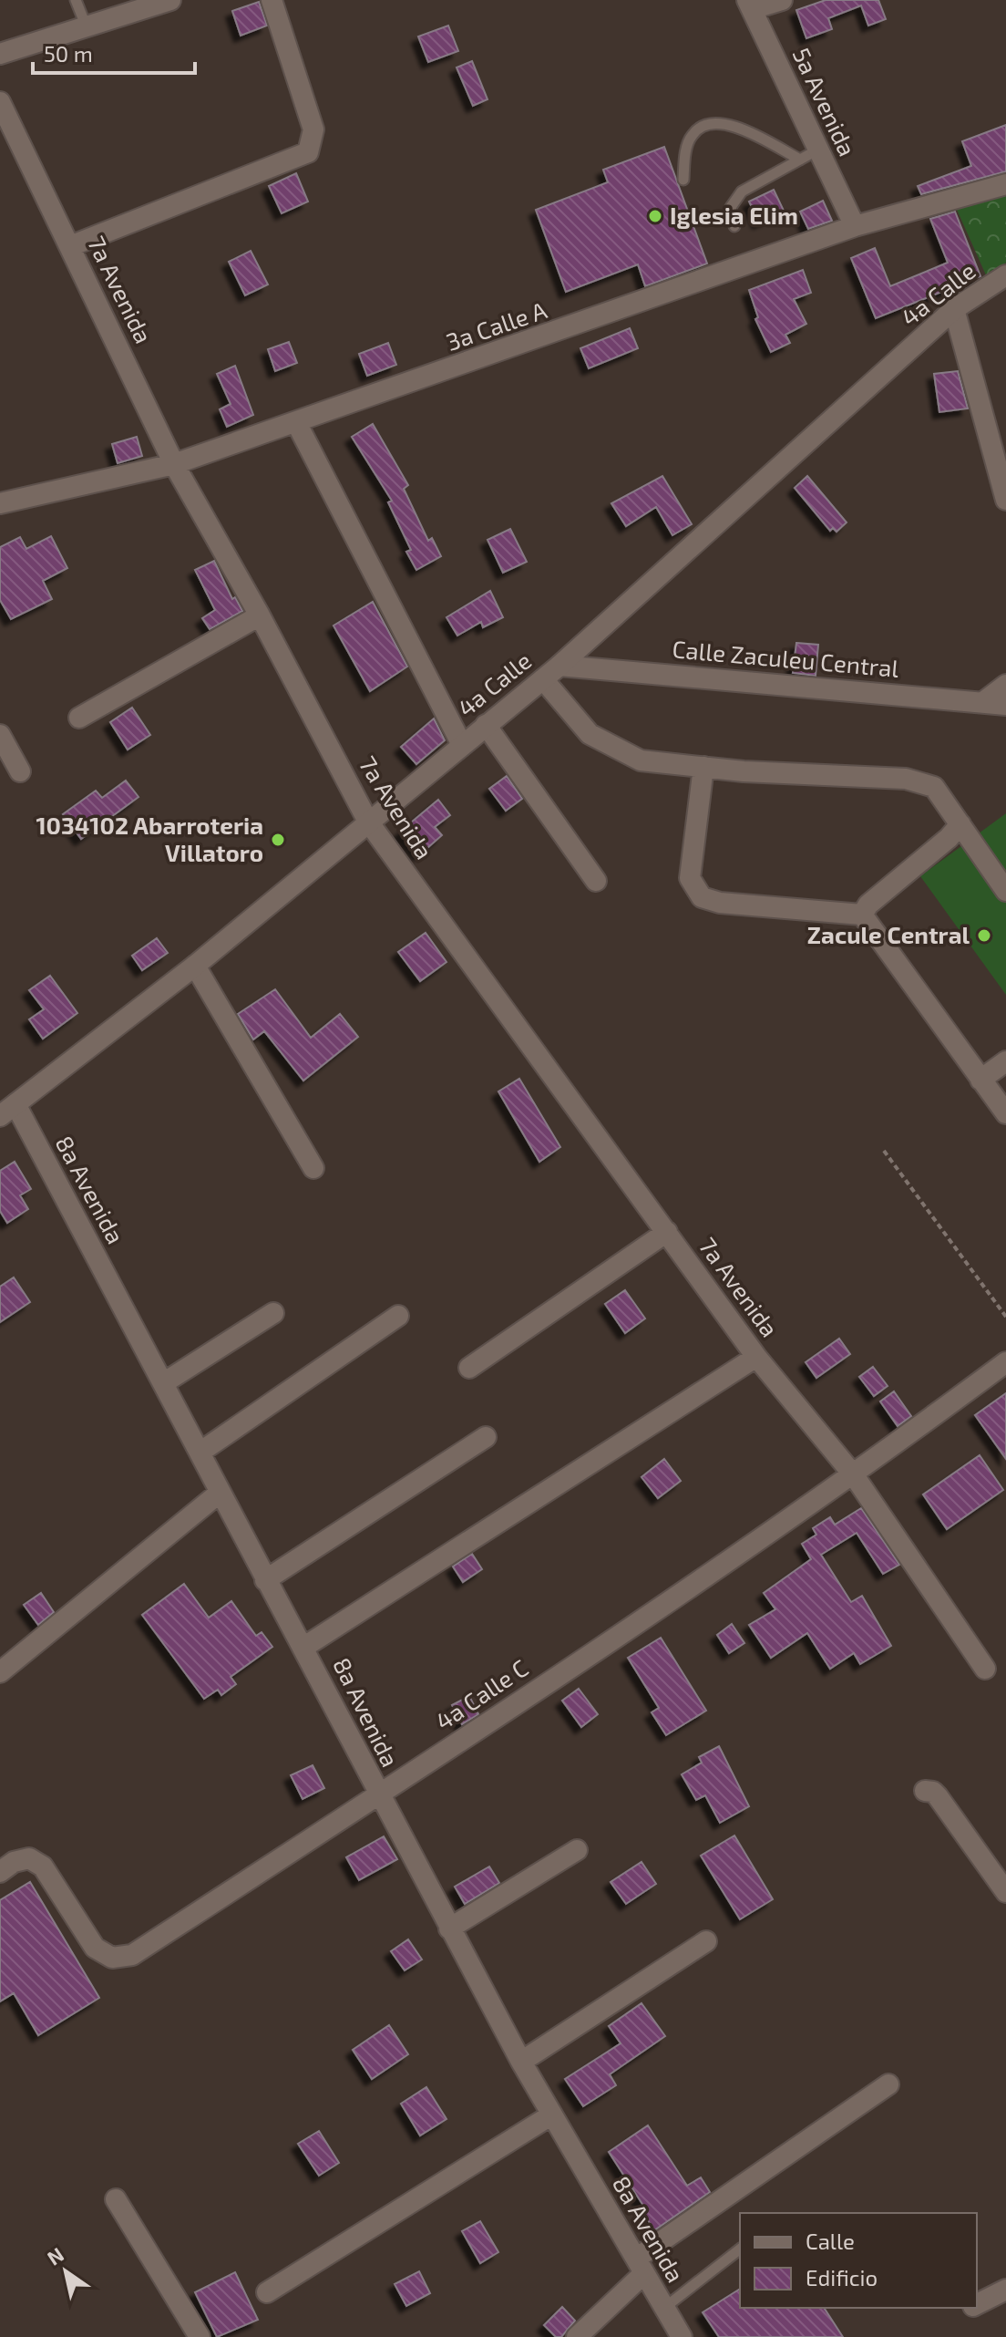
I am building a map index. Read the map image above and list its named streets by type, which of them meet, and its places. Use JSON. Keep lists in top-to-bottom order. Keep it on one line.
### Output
{"streets":{"street":["5a Avenida","7a Avenida","4a Calle","3a Calle A","Calle Zaculeu Central","8a Avenida","4a Calle C"]},"crossings":[["5a Avenida","3a Calle A"],["7a Avenida","4a Calle"],["7a Avenida","3a Calle A"],["7a Avenida","4a Calle C"],["4a Calle","Calle Zaculeu Central"],["4a Calle","8a Avenida"],["8a Avenida","4a Calle C"]],"places":["Iglesia Elim","1034102 Abarroteria Villatoro","Zacule Central"],"legend":["Calle","Edificio"],"scale_bar":"50 m","north":"top left"}
